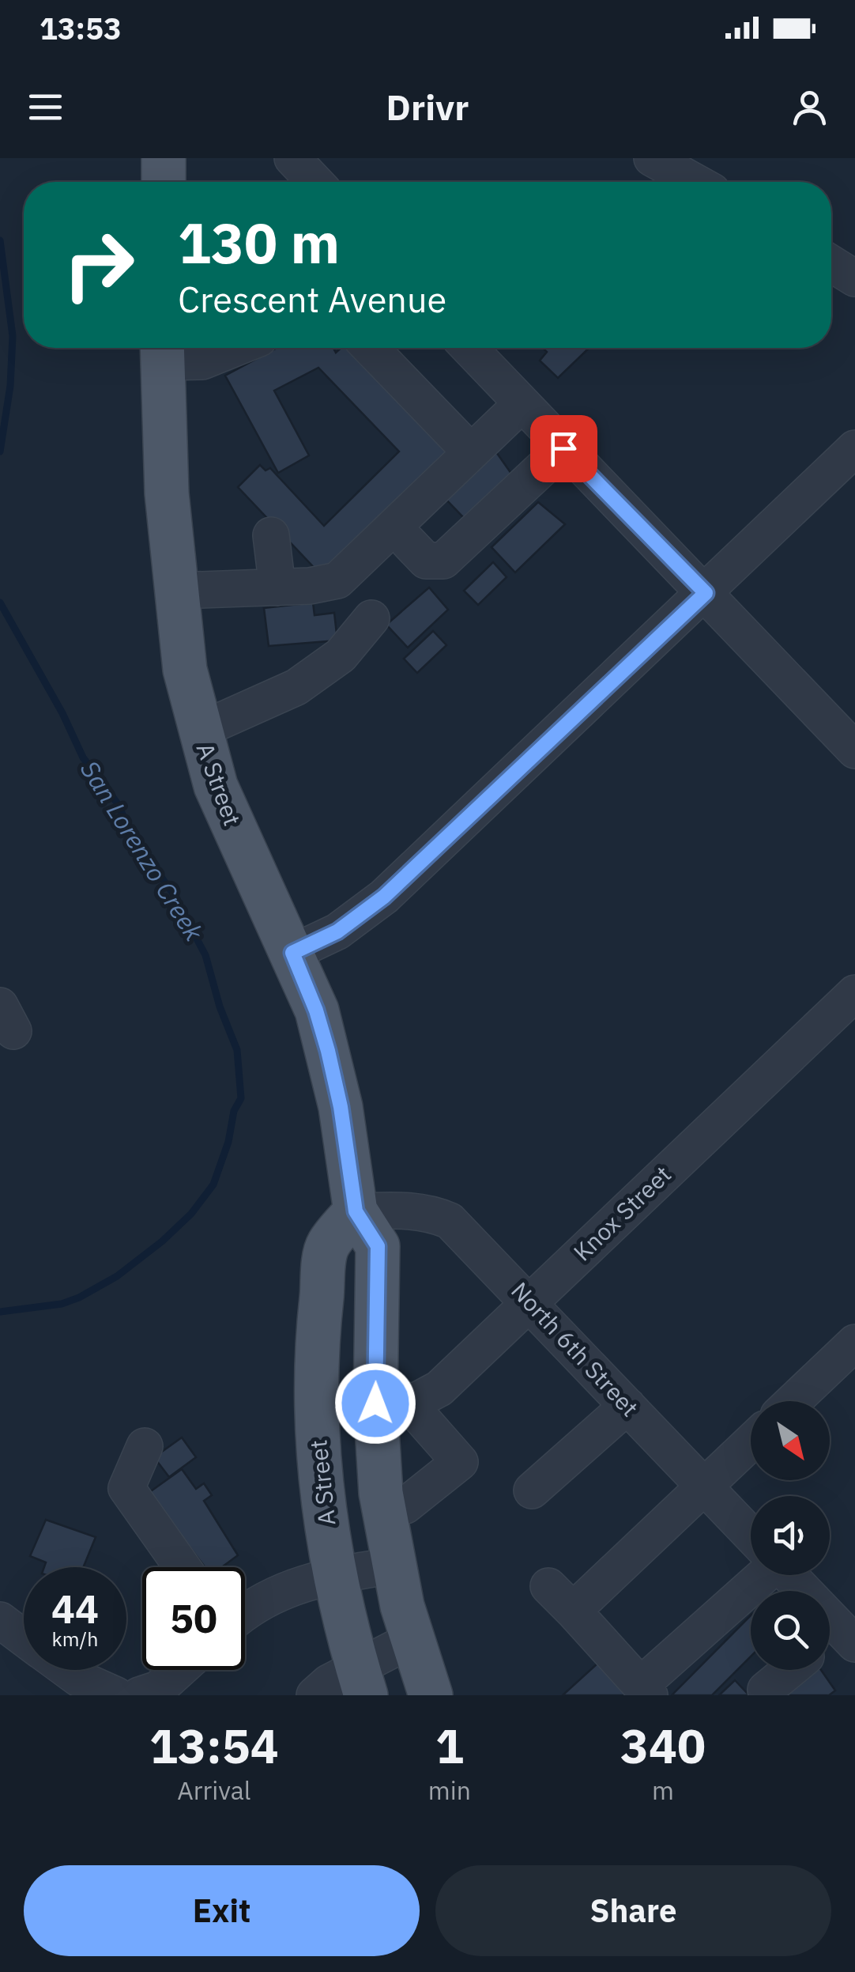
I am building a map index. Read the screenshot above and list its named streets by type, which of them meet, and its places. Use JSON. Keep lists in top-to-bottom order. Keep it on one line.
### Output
{"streets":{"main road":["A Street"],"street":["Knox Street","North 6th Street"]},"crossings":[["A Street","Knox Street"],["A Street","North 6th Street"],["Knox Street","North 6th Street"]],"water":["San Lorenzo Creek"],"north":"bottom right","page":{"status":"13:53","header":"Drivr","turn":["130 m","Crescent Avenue"],"speed":"44 km/h","limit":"50","eta":["13:54","Arrival","1","min","340","m"],"buttons":["Exit","Share"]}}
